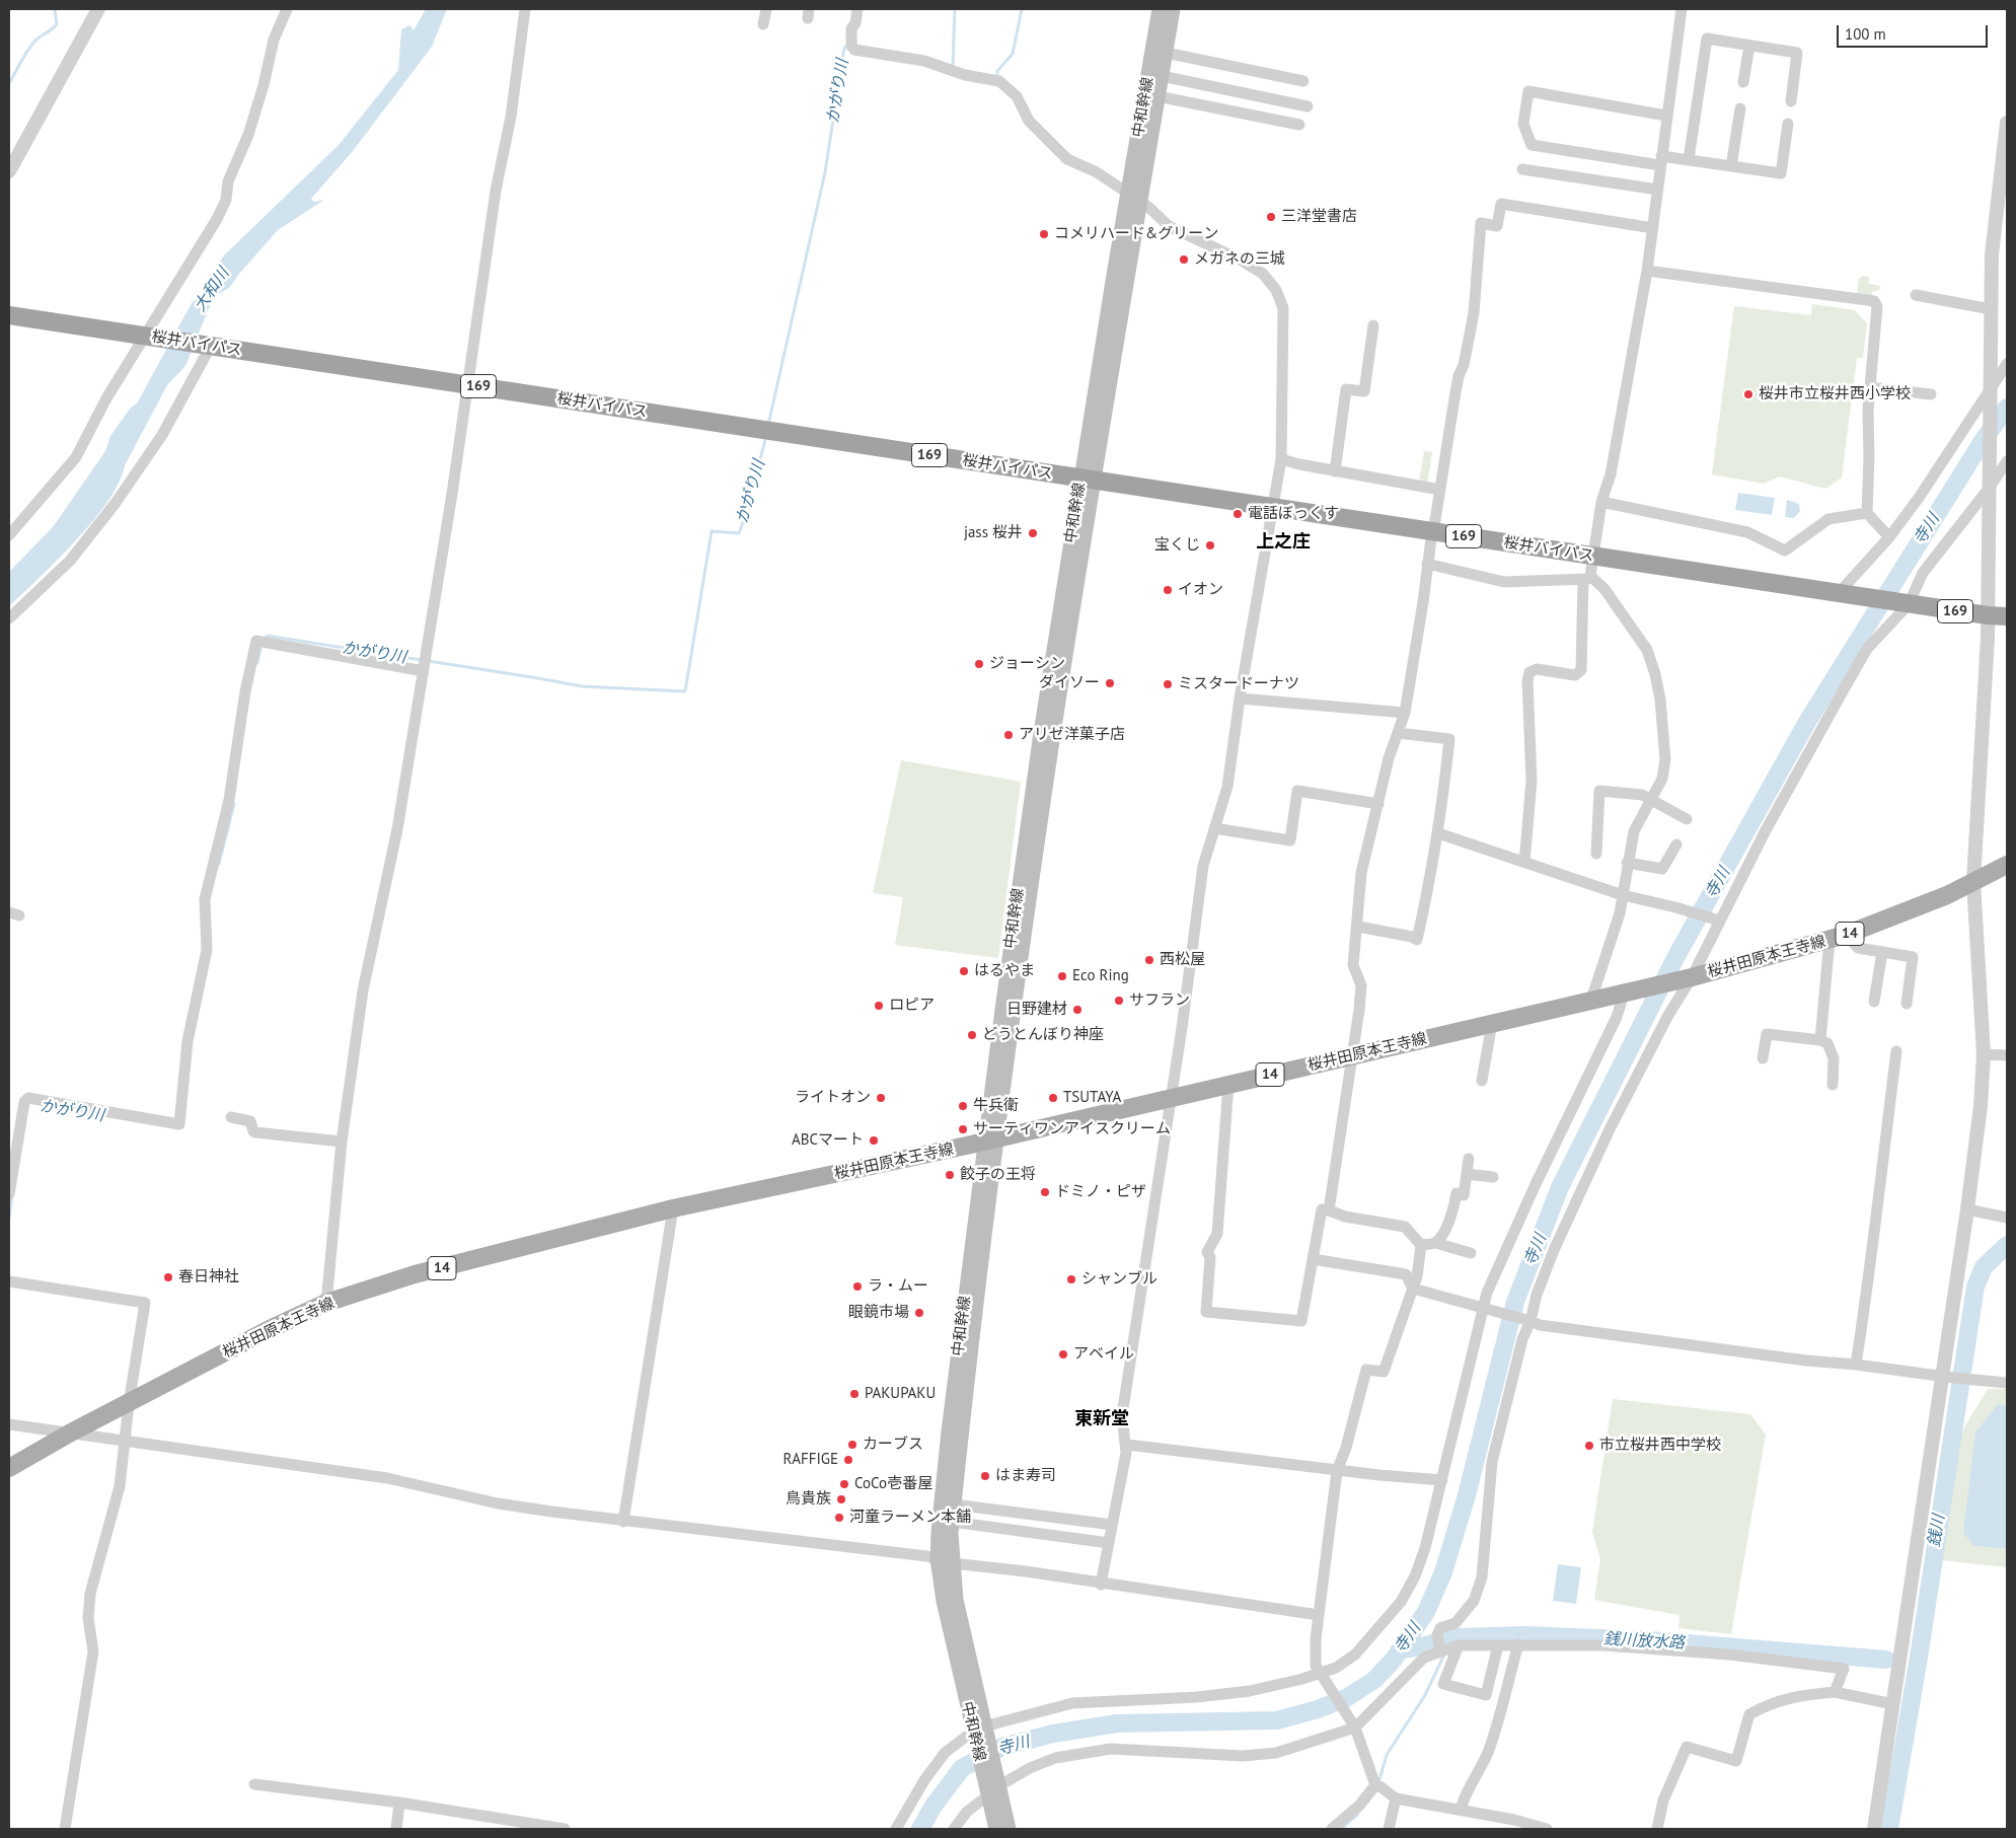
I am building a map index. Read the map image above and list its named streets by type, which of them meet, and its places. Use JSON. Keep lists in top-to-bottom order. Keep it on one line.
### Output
{"streets":{"highway":["桜井バイパス","169"],"main road":["中和幹線","14","桜井田原本王寺線"]},"crossings":[["中和幹線","桜井バイパス"],["中和幹線","桜井田原本王寺線"]],"districts":["上之庄","東新堂"],"water":["かがり川","大和川","寺川","銭川","銭川放水路"],"places":["三洋堂書店","コメリハード&グリーン","メガネの三城","桜井市立桜井西小学校","電話ぼっくす","jass 桜井","宝くじ","イオン","ジョーシン","ダイソー","ミスタードーナツ","アリゼ洋菓子店","西松屋","はるやま","Eco Ring","サフラン","ロピア","日野建材","どうとんぼり神座","ライトオン","TSUTAYA","牛兵衛","サーティワンアイスクリーム","ABCマート","餃子の王将","ドミノ・ピザ","春日神社","シャンブル","ラ・ムー","眼鏡市場","アベイル","PAKUPAKU","カーブス","市立桜井西中学校","RAFFIGE","はま寿司","CoCo壱番屋","鳥貴族","河童ラーメン本舗"],"scale_bar":"100 m"}
